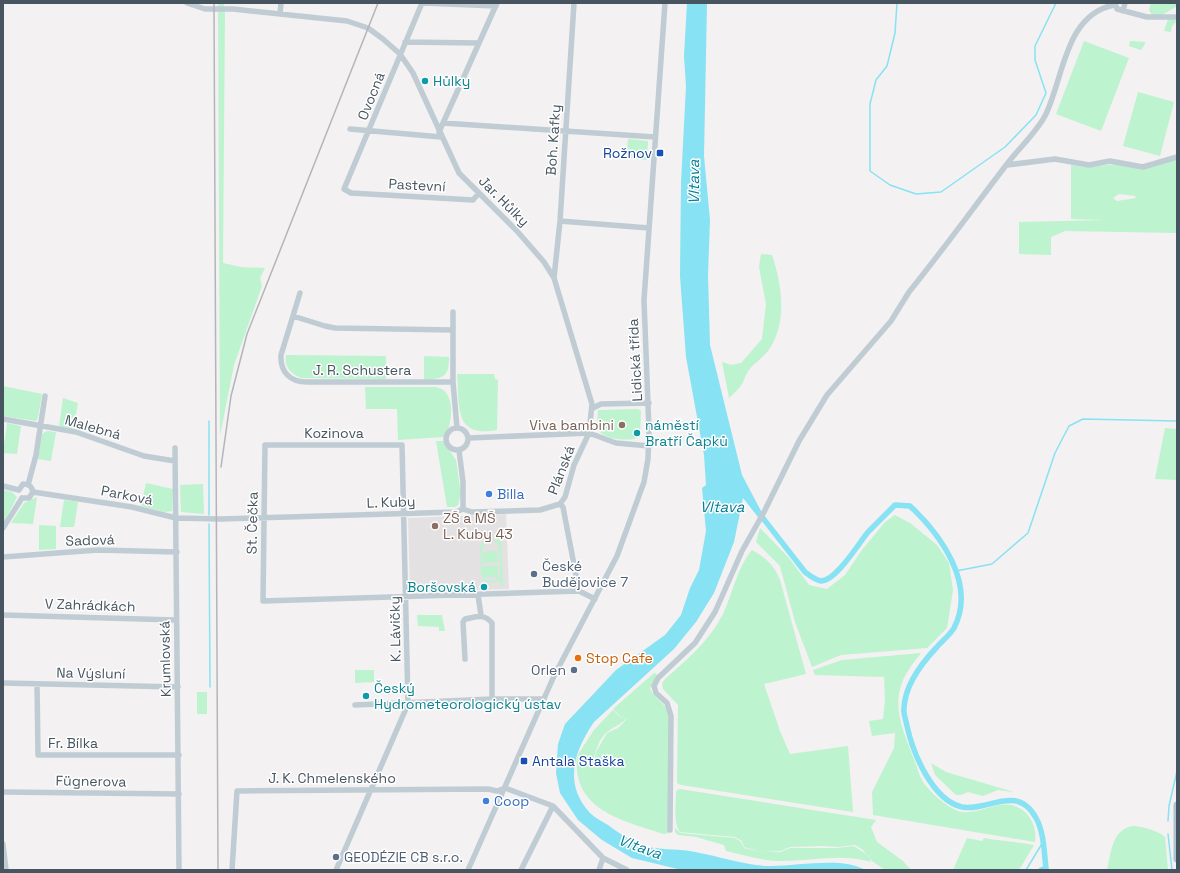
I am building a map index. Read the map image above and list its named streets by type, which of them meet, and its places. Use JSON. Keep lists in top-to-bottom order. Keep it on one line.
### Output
{"streets":{"street":["Ovocná","Boh. Kafky","Pastevní","Jar. Hůlky","Lidická třída","J. R. Schustera","Malebná","Kozinova","Plánská","Parková","L. Kuby","St. Čečka","Sadová","V Zahrádkách","K. Lávičky","Krumlovská","Na Výsluní","Fr. Bílka","J. K. Chmelenského","Fügnerova"]},"crossings":[["Ovocná","Pastevní"],["Ovocná","Jar. Hůlky"],["Boh. Kafky","Jar. Hůlky"],["Pastevní","Jar. Hůlky"],["Jar. Hůlky","Plánská"],["Lidická třída","J. K. Chmelenského"],["Malebná","Krumlovská"],["Kozinova","St. Čečka"],["Kozinova","K. Lávičky"],["Plánská","L. Kuby"],["Parková","L. Kuby"],["Parková","Krumlovská"],["L. Kuby","St. Čečka"],["L. Kuby","K. Lávičky"],["St. Čečka","K. Lávičky"],["Sadová","Krumlovská"],["V Zahrádkách","Krumlovská"],["K. Lávičky","J. K. Chmelenského"],["Krumlovská","Na Výsluní"],["Krumlovská","Fr. Bílka"],["Krumlovská","Fügnerova"],["Na Výsluní","Fr. Bílka"]],"water":["Vltava"],"places":{"other":["Hůlky","Viva bambini","náměstí Bratří Čapků","Billa","ZŠ a MŠ L. Kuby 43","České Budějovice 7","Boršovská","Stop Cafe","Orlen","Český Hydrometeorologický ústav","Coop","GEODÉZIE CB s.r.o."],"transit":["Rožnov","Antala Staška"]}}
